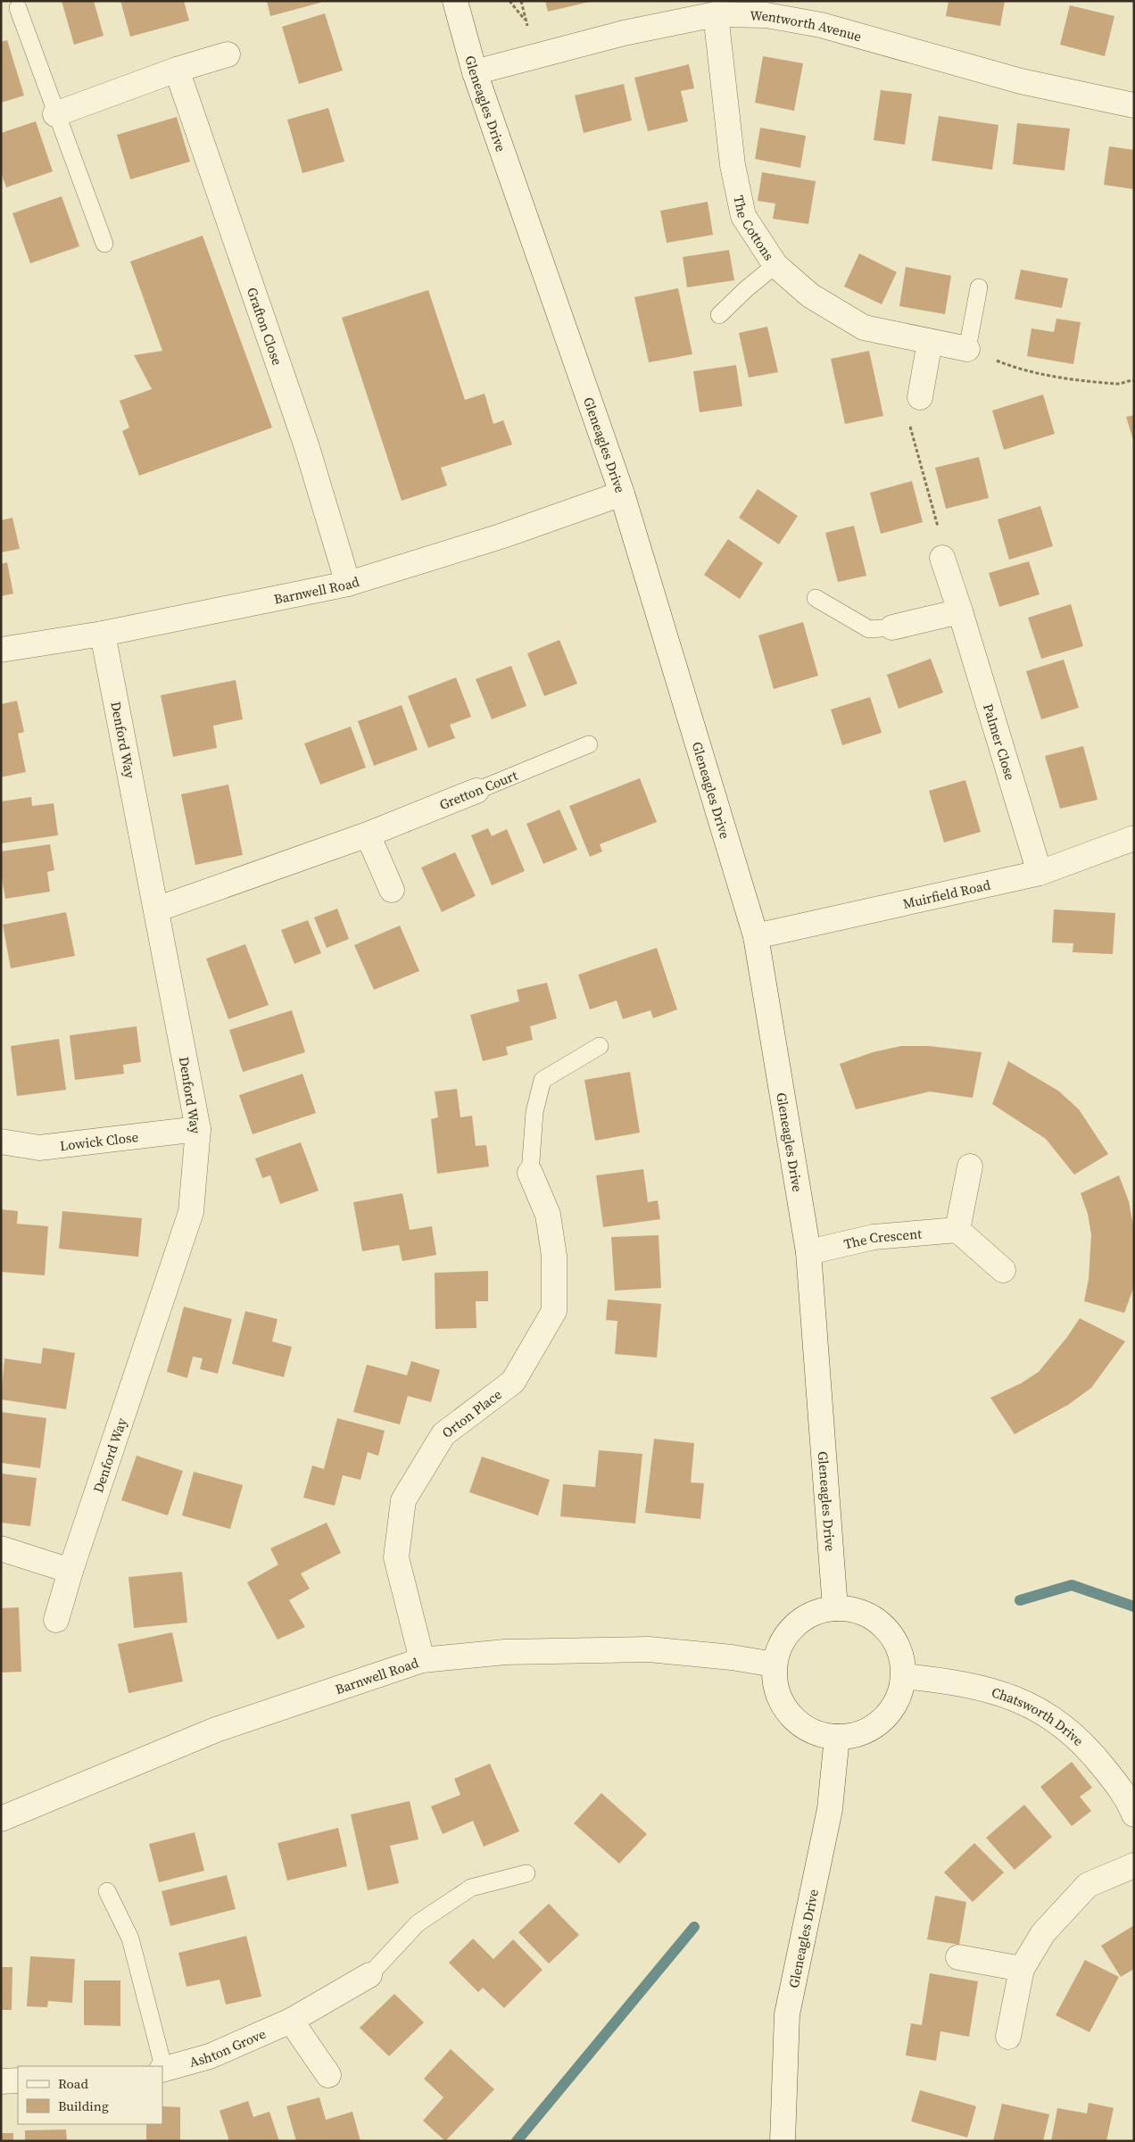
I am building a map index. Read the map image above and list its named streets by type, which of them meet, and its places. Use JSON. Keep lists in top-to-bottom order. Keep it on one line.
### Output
{"streets":{"street":["Wentworth Avenue","Gleneagles Drive","The Cottons","Grafton Close","Barnwell Road","Denford Way","Palmer Close","Gretton Court","Muirfield Road","Lowick Close","The Crescent","Orton Place","Chatsworth Drive","Ashton Grove"]},"crossings":[["Wentworth Avenue","Gleneagles Drive"],["Wentworth Avenue","The Cottons"],["Gleneagles Drive","Barnwell Road"],["Gleneagles Drive","Muirfield Road"],["Gleneagles Drive","The Crescent"],["Gleneagles Drive","Chatsworth Drive"],["Grafton Close","Barnwell Road"],["Barnwell Road","Denford Way"],["Barnwell Road","Orton Place"],["Barnwell Road","Chatsworth Drive"],["Denford Way","Gretton Court"],["Denford Way","Lowick Close"],["Palmer Close","Muirfield Road"]],"legend":["Road","Building"]}
